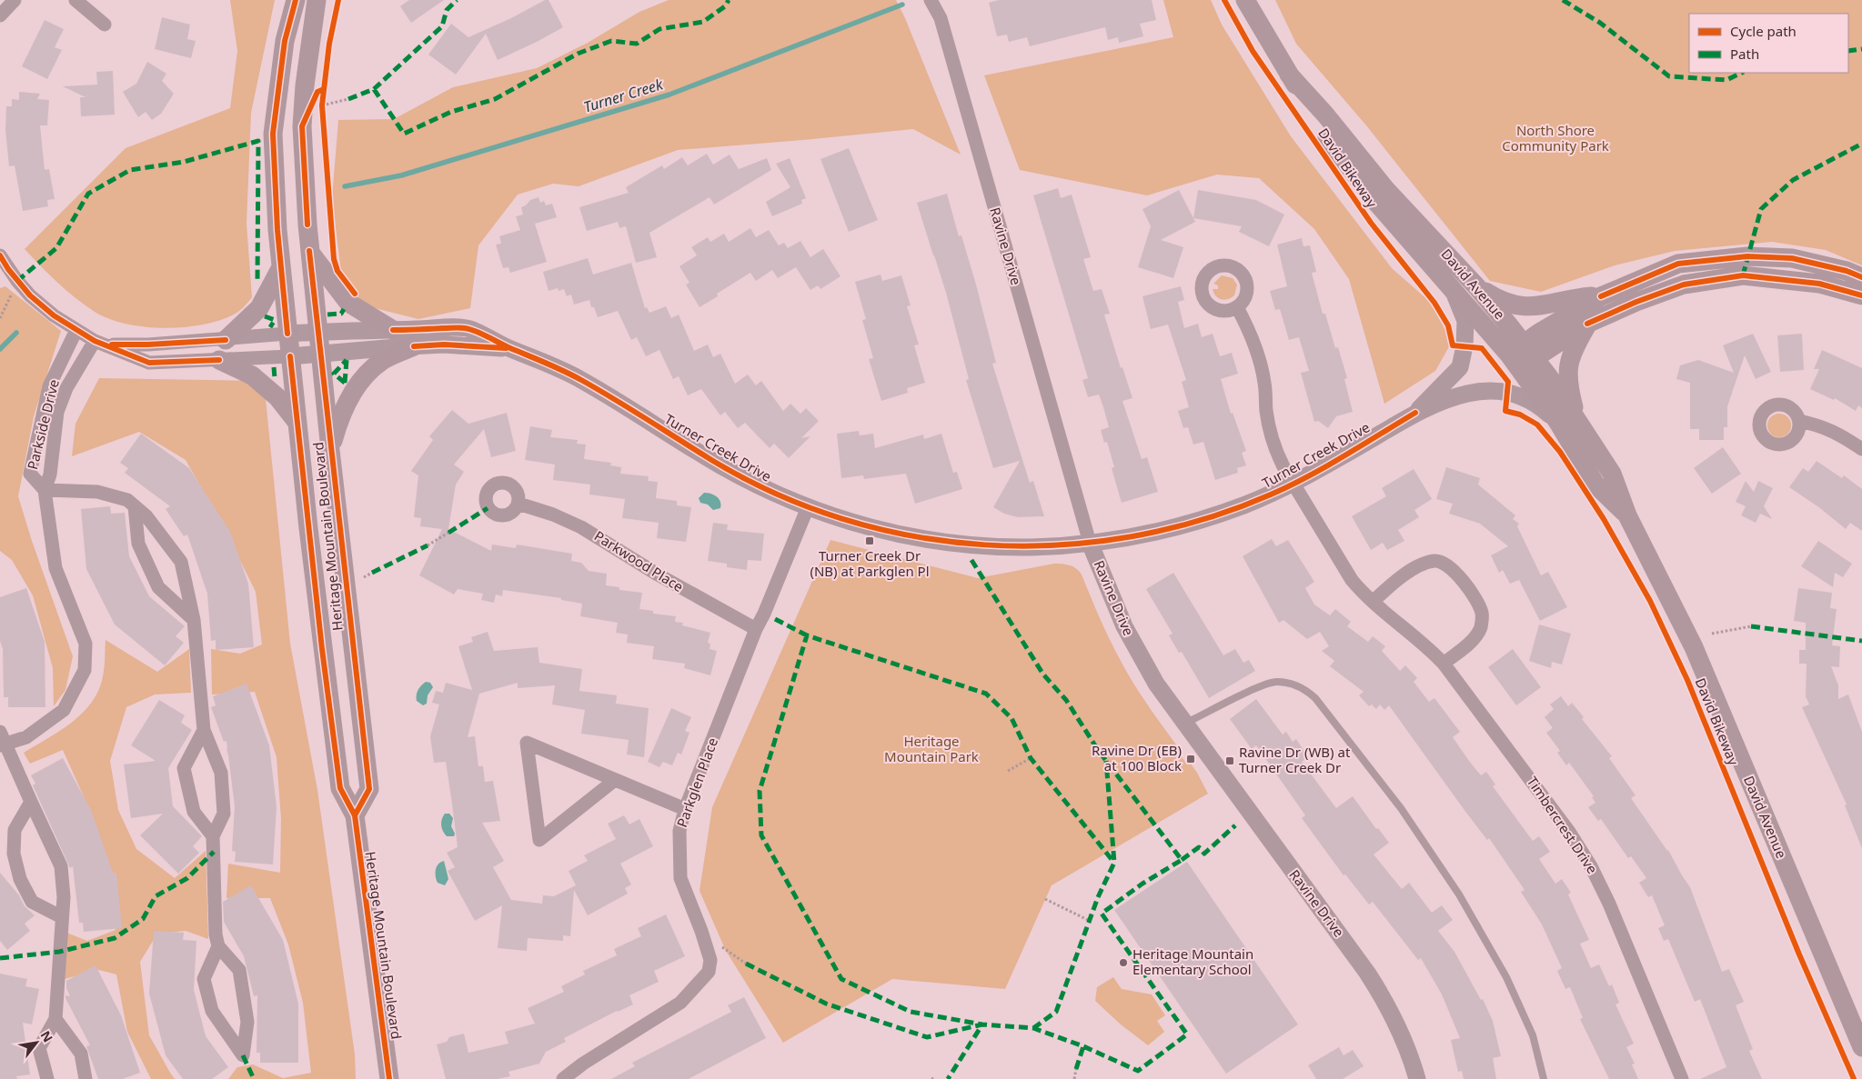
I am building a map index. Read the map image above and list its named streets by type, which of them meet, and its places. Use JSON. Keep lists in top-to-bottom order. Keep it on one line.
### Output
{"streets":{"main road":["David Avenue","Heritage Mountain Boulevard"],"street":["Ravine Drive","Parkside Drive","Turner Creek Drive","Parkwood Place","Parkglen Place","Timbercrest Drive"],"cycle path":["David Bikeway"]},"crossings":[["Ravine Drive","Turner Creek Drive"],["Parkside Drive","Turner Creek Drive"],["Turner Creek Drive","Heritage Mountain Boulevard"],["Turner Creek Drive","Parkglen Place"],["Turner Creek Drive","Timbercrest Drive"],["Parkwood Place","Parkglen Place"]],"water":["Turner Creek"],"parks":["North Shore Community Park","Heritage Mountain Park"],"places":{"transit":["Turner Creek Dr (NB) at Parkglen Pl","Ravine Dr (EB) at 100 Block","Ravine Dr (WB) at Turner Creek Dr"],"other":["Heritage Mountain Elementary School"]},"legend":["Cycle path","Path"],"north":"top right"}
